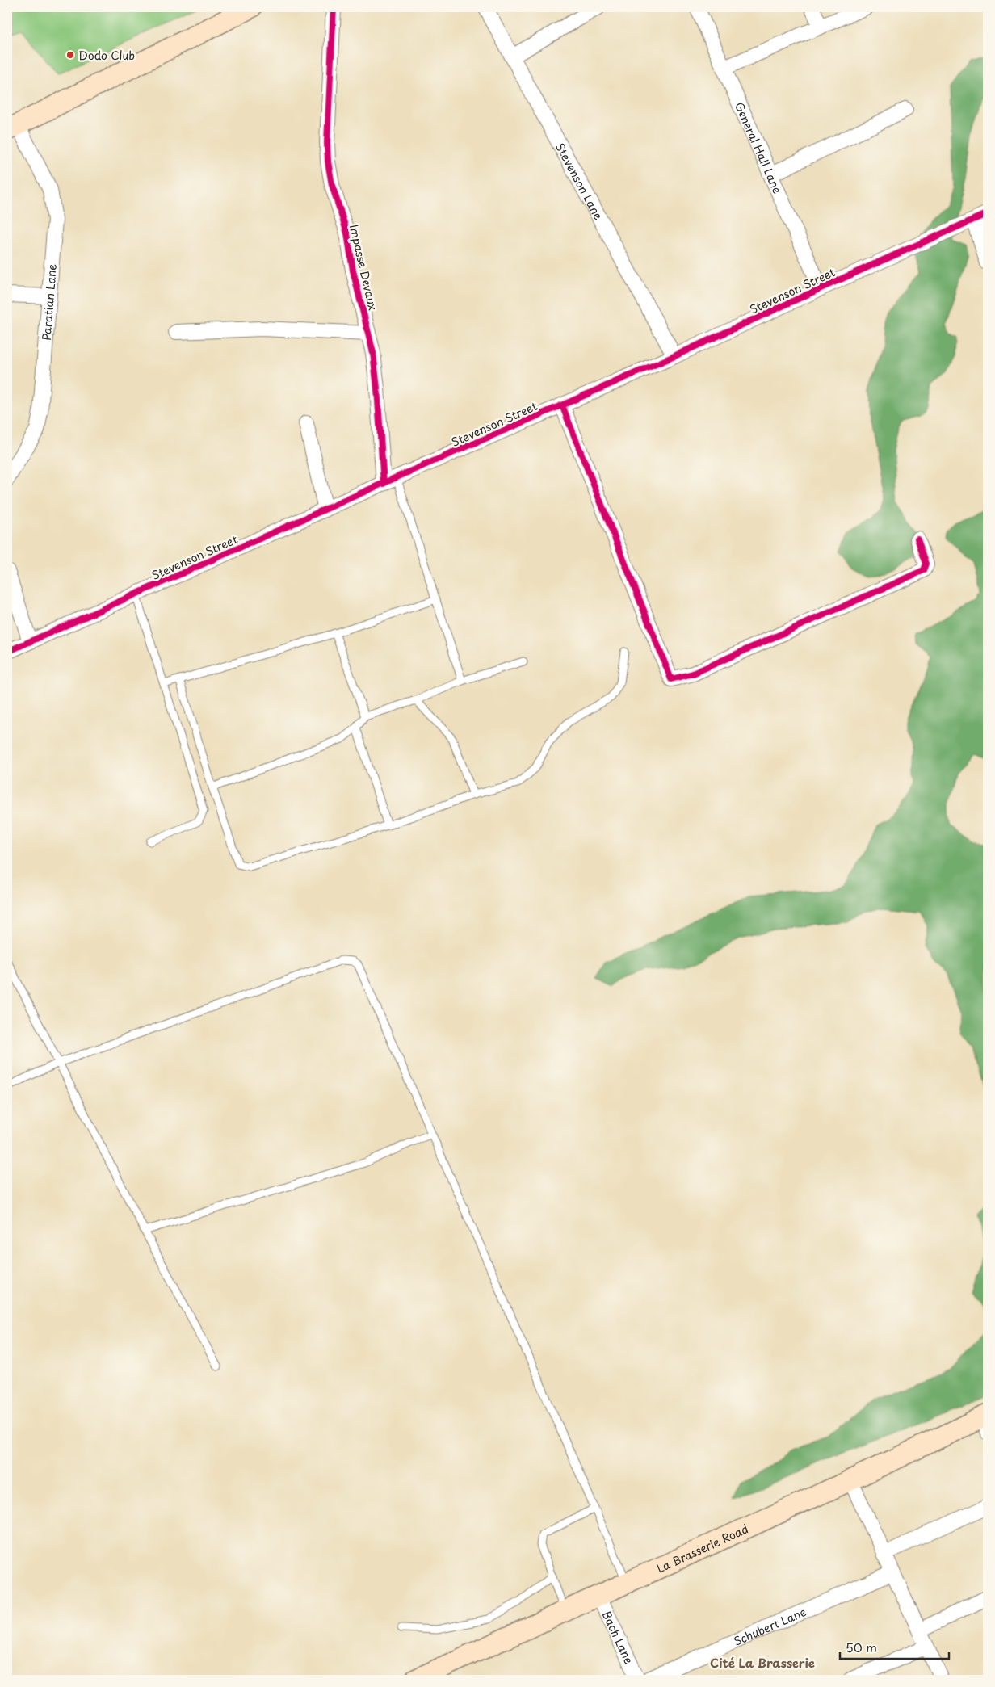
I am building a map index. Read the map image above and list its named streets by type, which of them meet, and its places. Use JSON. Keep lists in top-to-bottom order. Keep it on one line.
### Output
{"streets":{"main road":["La Brasserie Road"],"street":["General Hall Lane","Stevenson Lane","Impasse Devaux","Stevenson Street","Paratian Lane","Schubert Lane","Bach Lane"]},"crossings":[["General Hall Lane","Stevenson Street"],["Stevenson Lane","Stevenson Street"],["Impasse Devaux","Stevenson Street"],["La Brasserie Road","Bach Lane"]],"districts":["Cité La Brasserie"],"places":["Dodo Club"],"scale_bar":"50 m"}
